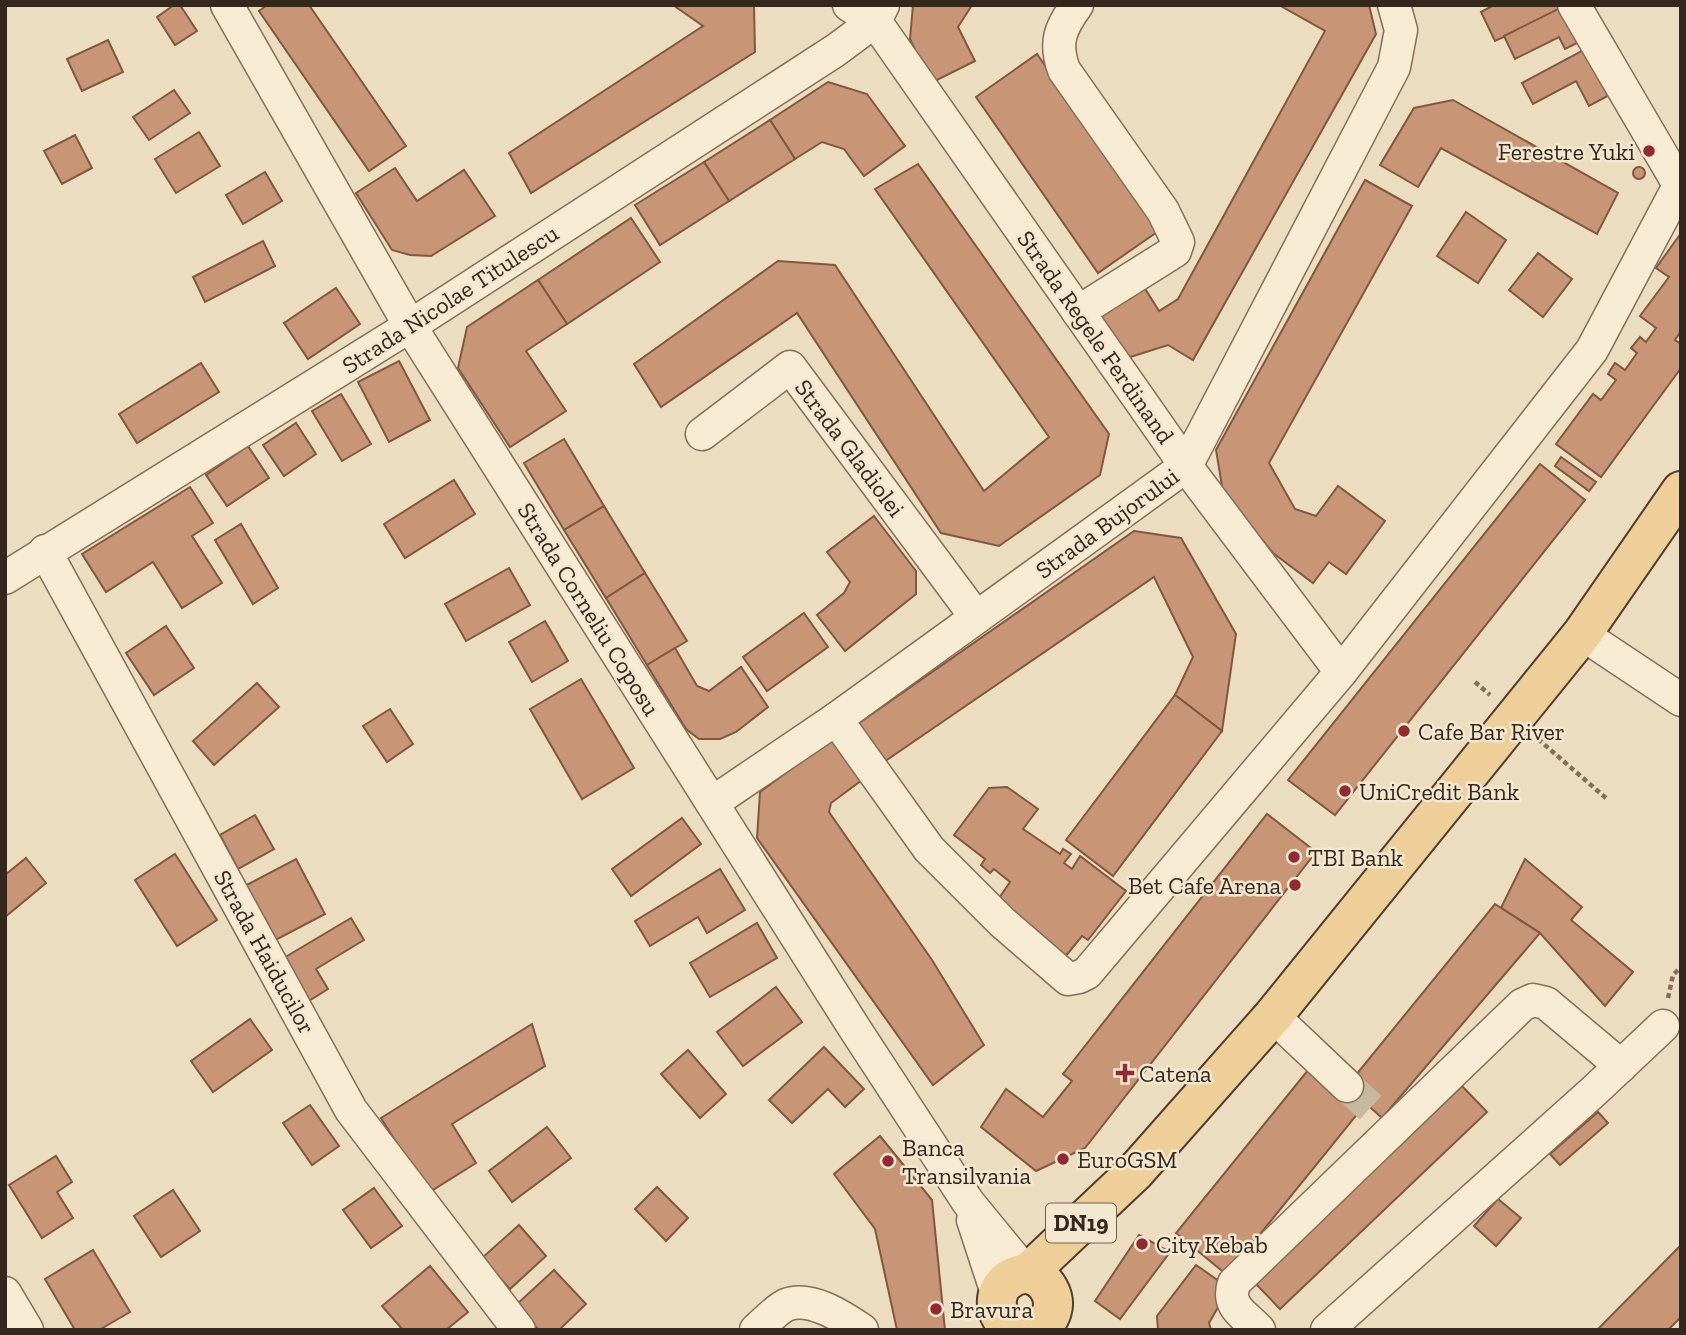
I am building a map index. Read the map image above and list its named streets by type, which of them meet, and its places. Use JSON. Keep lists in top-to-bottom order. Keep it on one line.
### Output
{"streets":{"main road":["DN19"],"street":["Strada Nicolae Titulescu","Strada Regele Ferdinand","Strada Gladiolei","Strada Bujorului","Strada Corneliu Coposu","Strada Haiducilor"]},"crossings":[["Strada Nicolae Titulescu","Strada Regele Ferdinand"],["Strada Nicolae Titulescu","Strada Corneliu Coposu"],["Strada Nicolae Titulescu","Strada Haiducilor"],["Strada Regele Ferdinand","Strada Bujorului"],["Strada Gladiolei","Strada Bujorului"],["Strada Bujorului","Strada Corneliu Coposu"],["Strada Corneliu Coposu","DN19"]],"places":{"other":["Ferestre Yuki","Cafe Bar River","UniCredit Bank","TBI Bank","Bet Cafe Arena","EuroGSM","Banca Transilvania","City Kebab","Bravura"],"health":["Catena"]}}
